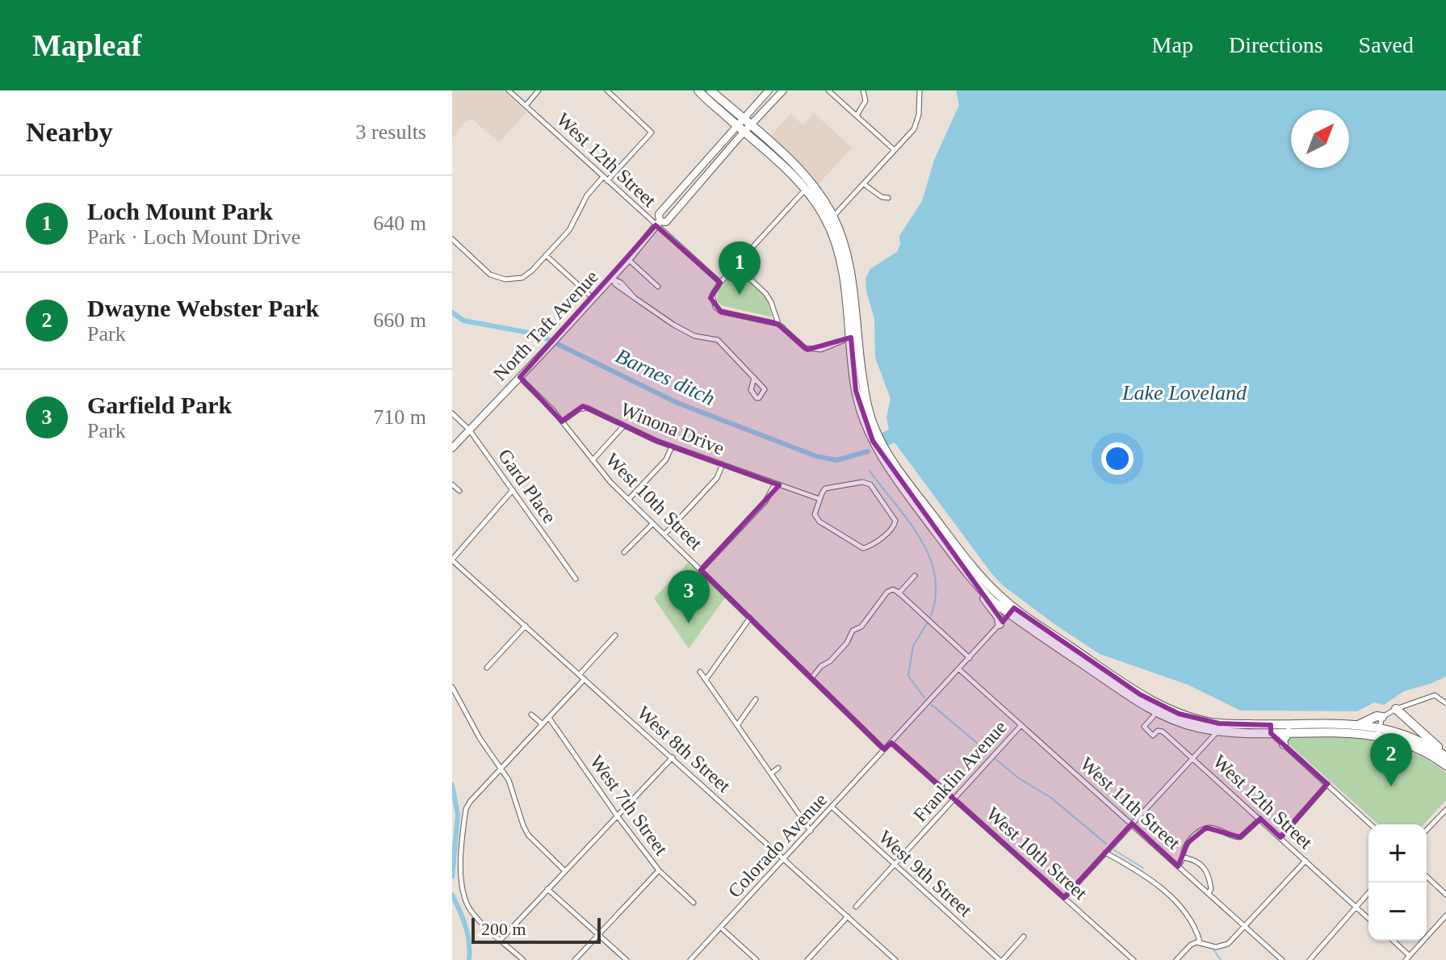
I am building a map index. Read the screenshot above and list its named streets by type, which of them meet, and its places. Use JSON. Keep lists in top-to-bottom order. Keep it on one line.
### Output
{"streets":{"main road":["North Taft Avenue"],"street":["West 12th Street","Winona Drive","Gard Place","West 10th Street","West 8th Street","Franklin Avenue","West 11th Street","West 7th Street","Colorado Avenue","West 9th Street"]},"crossings":[["West 12th Street","North Taft Avenue"],["North Taft Avenue","Gard Place"],["North Taft Avenue","West 10th Street"],["Winona Drive","West 10th Street"],["West 10th Street","Franklin Avenue"],["West 10th Street","Colorado Avenue"],["West 8th Street","Colorado Avenue"],["Franklin Avenue","West 11th Street"],["Franklin Avenue","West 9th Street"],["Colorado Avenue","West 9th Street"]],"water":["Barnes ditch","Lake Loveland"],"scale_bar":"200 m","north":"top right","page":{"header":"Mapleaf","nav":["Map","Directions","Saved"],"heading":["Nearby","3 results"],"list":[{"mark":"1","name":"Loch Mount Park","note":"Park · Loch Mount Drive","value":"640 m"},{"mark":"2","name":"Dwayne Webster Park","note":"Park","value":"660 m"},{"mark":"3","name":"Garfield Park","note":"Park","value":"710 m"}],"pins":["1","3","2"],"map_buttons":["+","−"],"scale":"200 m"}}
